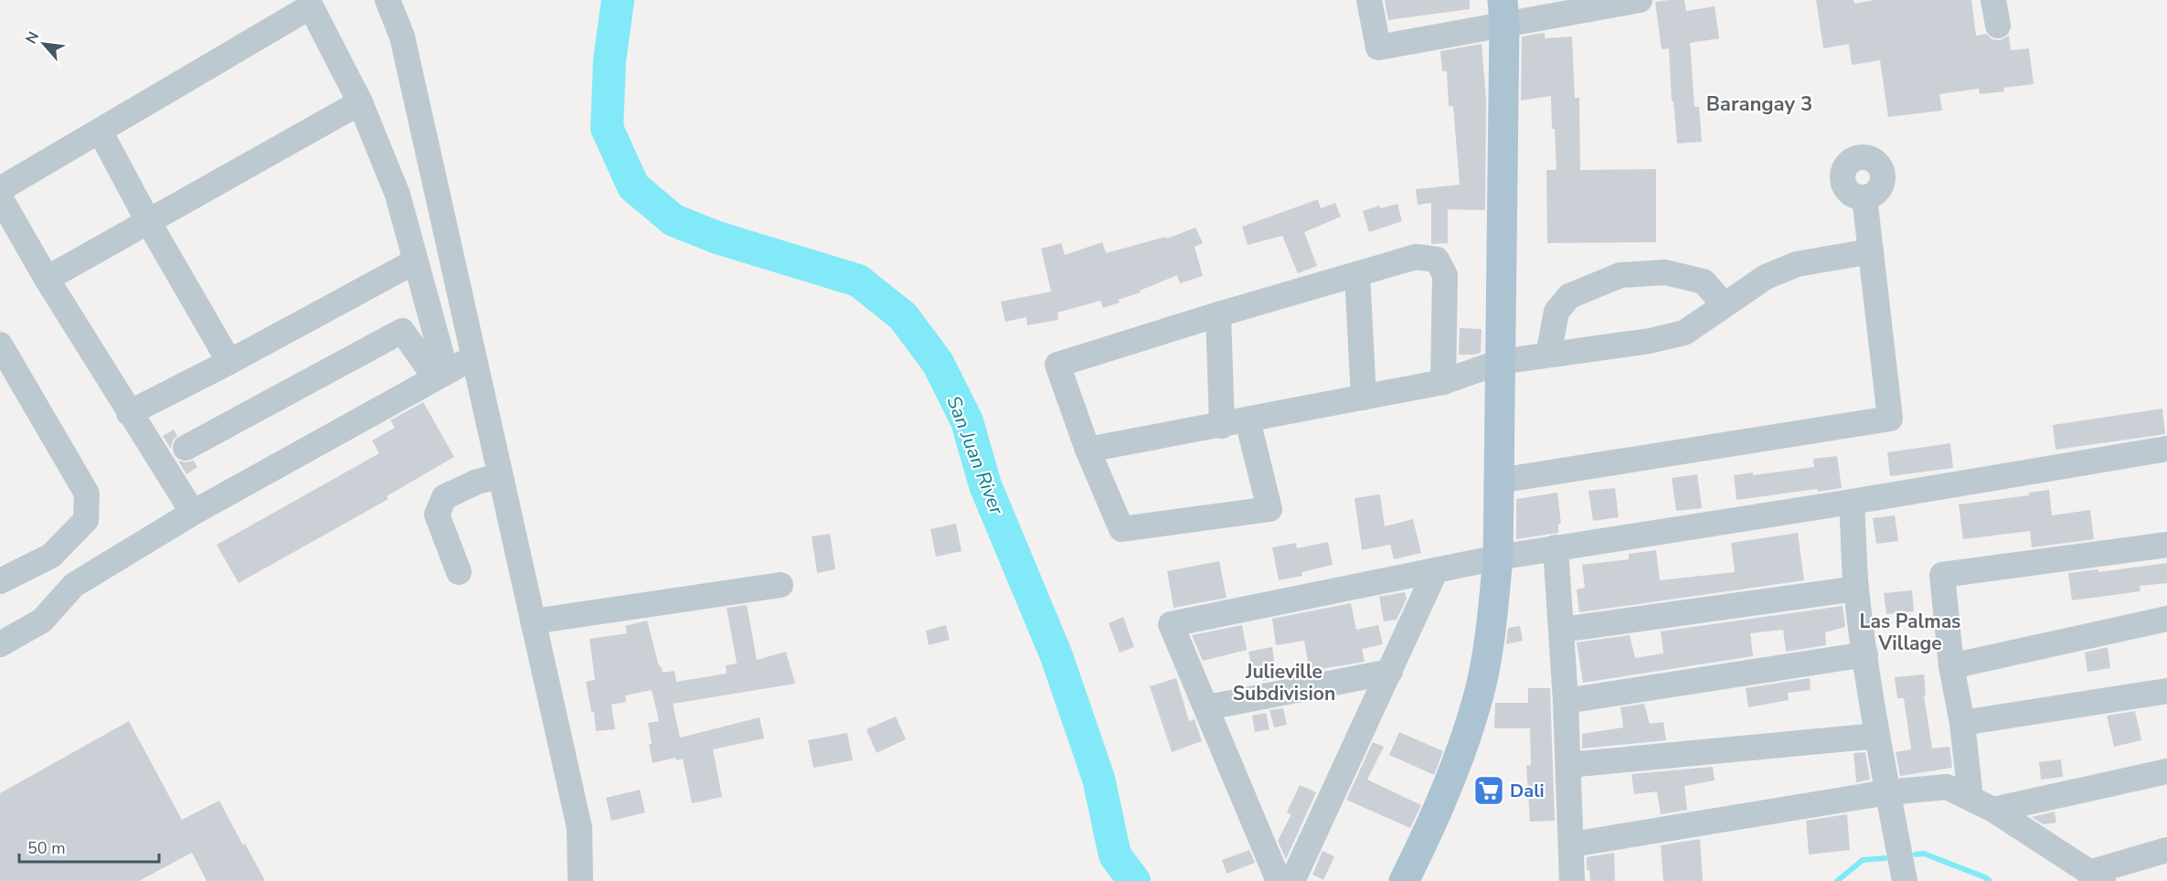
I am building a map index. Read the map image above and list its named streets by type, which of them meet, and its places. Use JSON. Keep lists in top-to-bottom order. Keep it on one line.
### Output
{"districts":["Barangay 3","Las Palmas Village","Julieville Subdivision"],"water":["San Juan River"],"places":{"supermarket":["Dali"]},"scale_bar":"50 m","north":"top left"}
